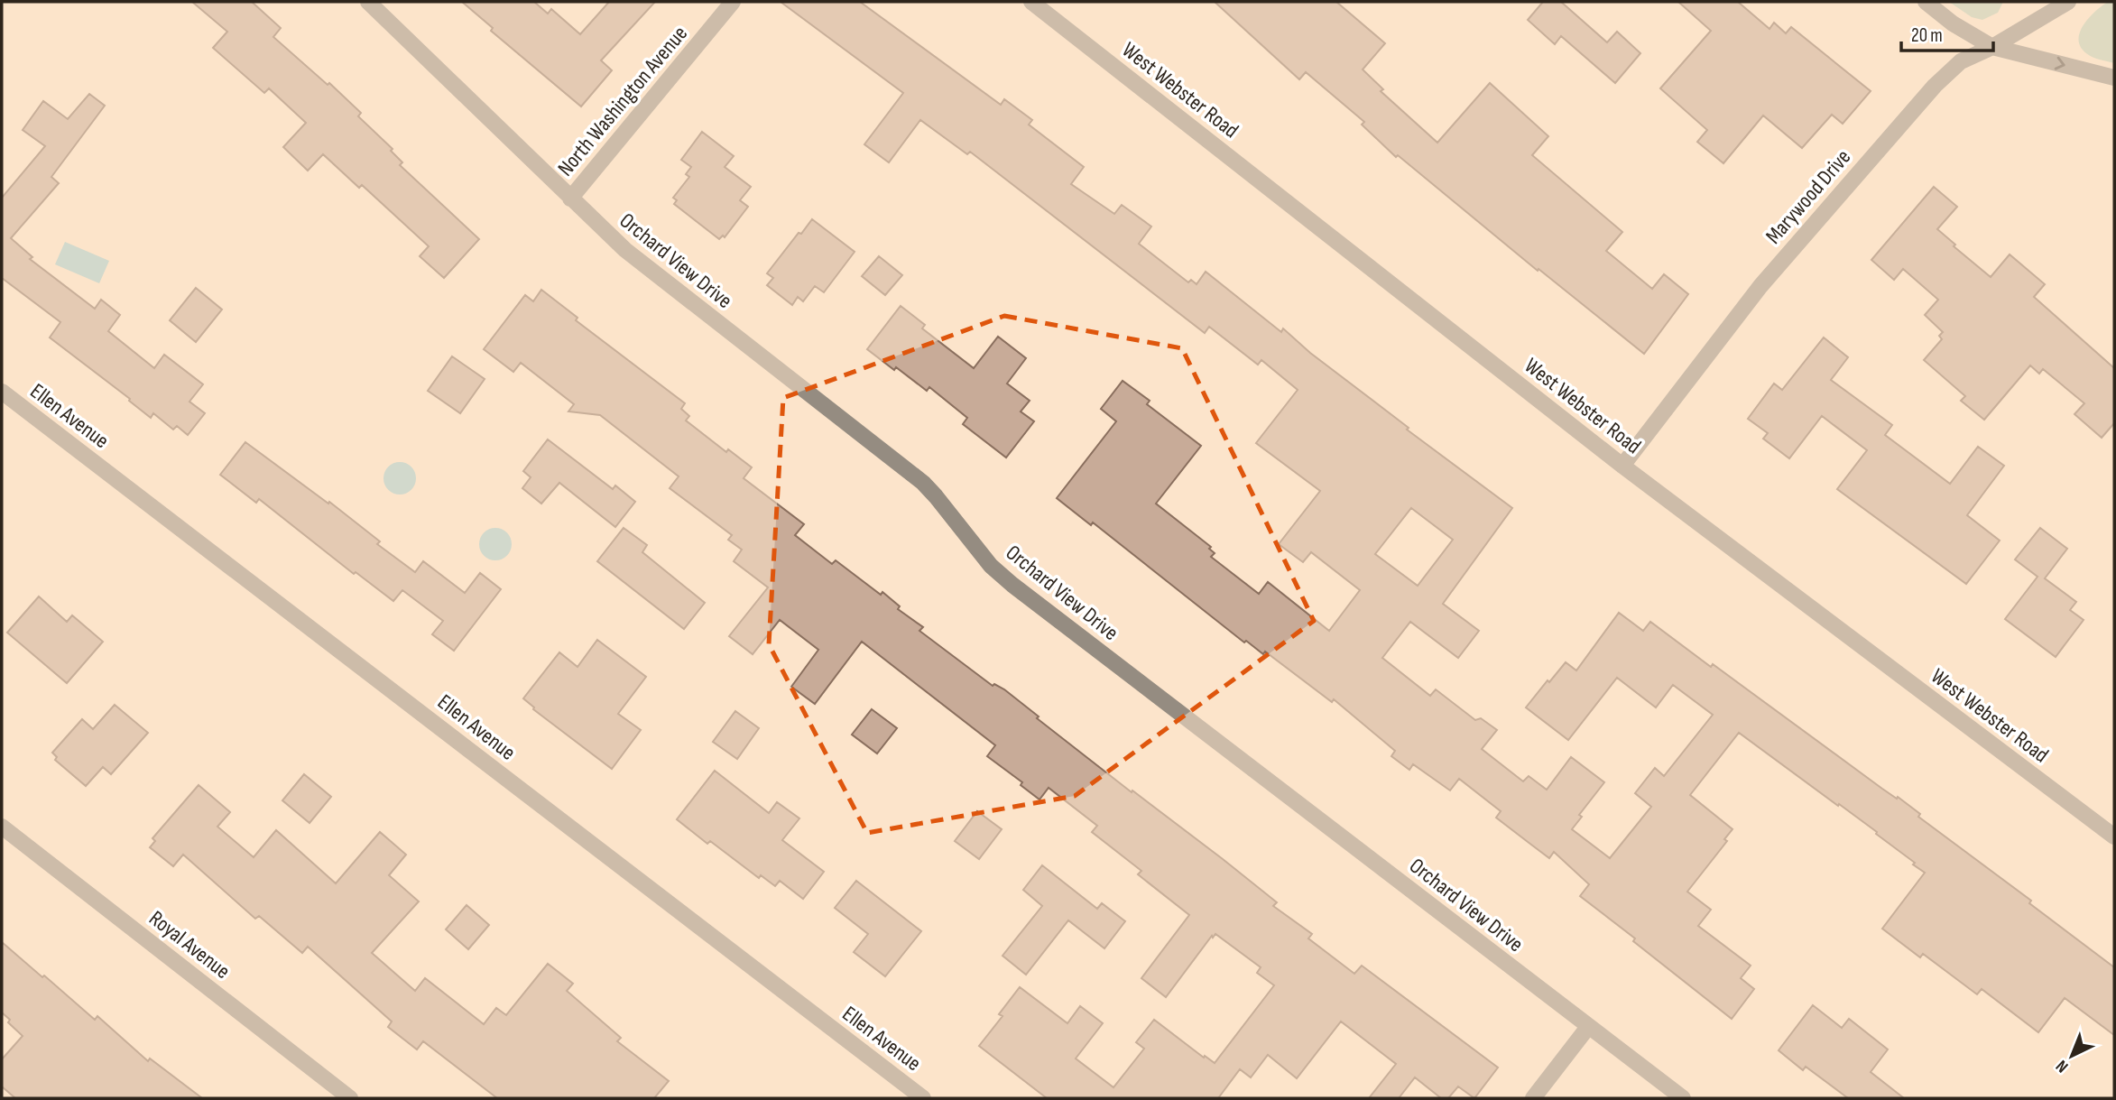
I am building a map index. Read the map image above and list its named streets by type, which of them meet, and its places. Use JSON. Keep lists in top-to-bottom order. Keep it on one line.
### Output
{"streets":{"street":["West Webster Road","North Washington Avenue","Marywood Drive","Orchard View Drive","Ellen Avenue","Royal Avenue"]},"crossings":[["West Webster Road","Marywood Drive"],["North Washington Avenue","Orchard View Drive"]],"scale_bar":"20 m","north":"bottom left"}
